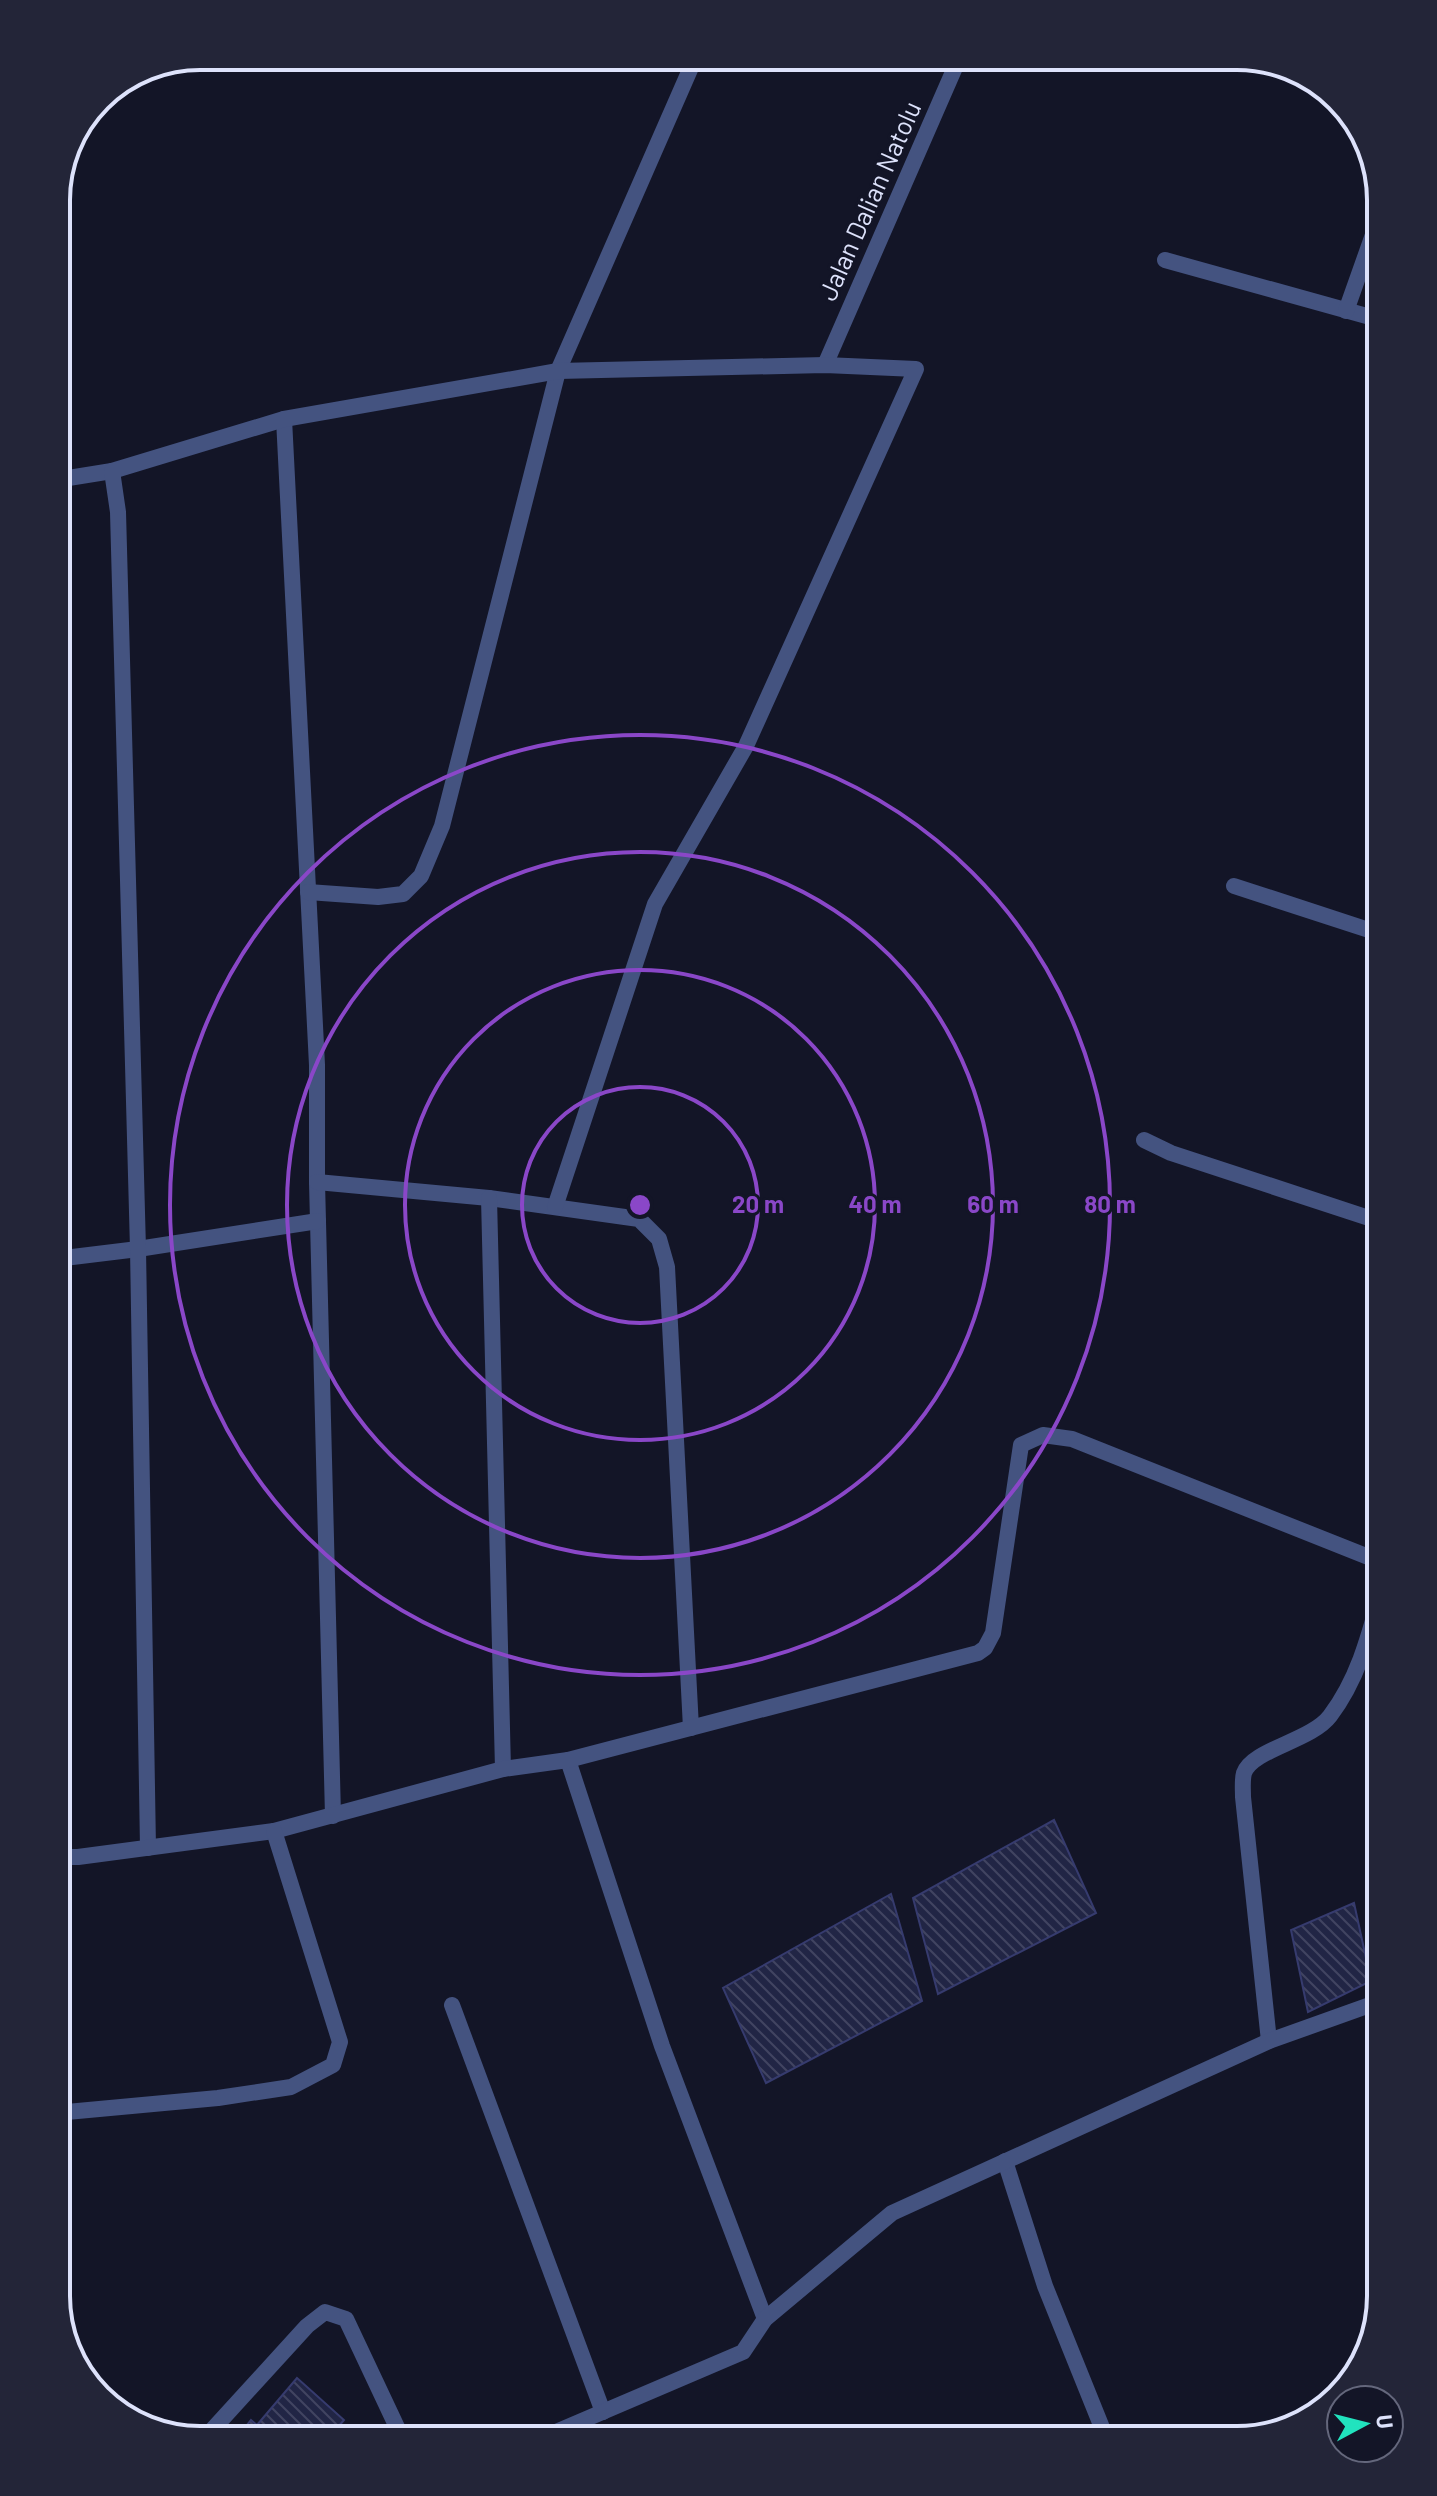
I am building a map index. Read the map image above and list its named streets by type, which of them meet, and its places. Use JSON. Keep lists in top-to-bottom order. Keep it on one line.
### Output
{"streets":{"street":["Jalan Dalian Natolu"]},"north":"right","rings":["20 m","40 m","60 m","80 m"]}
